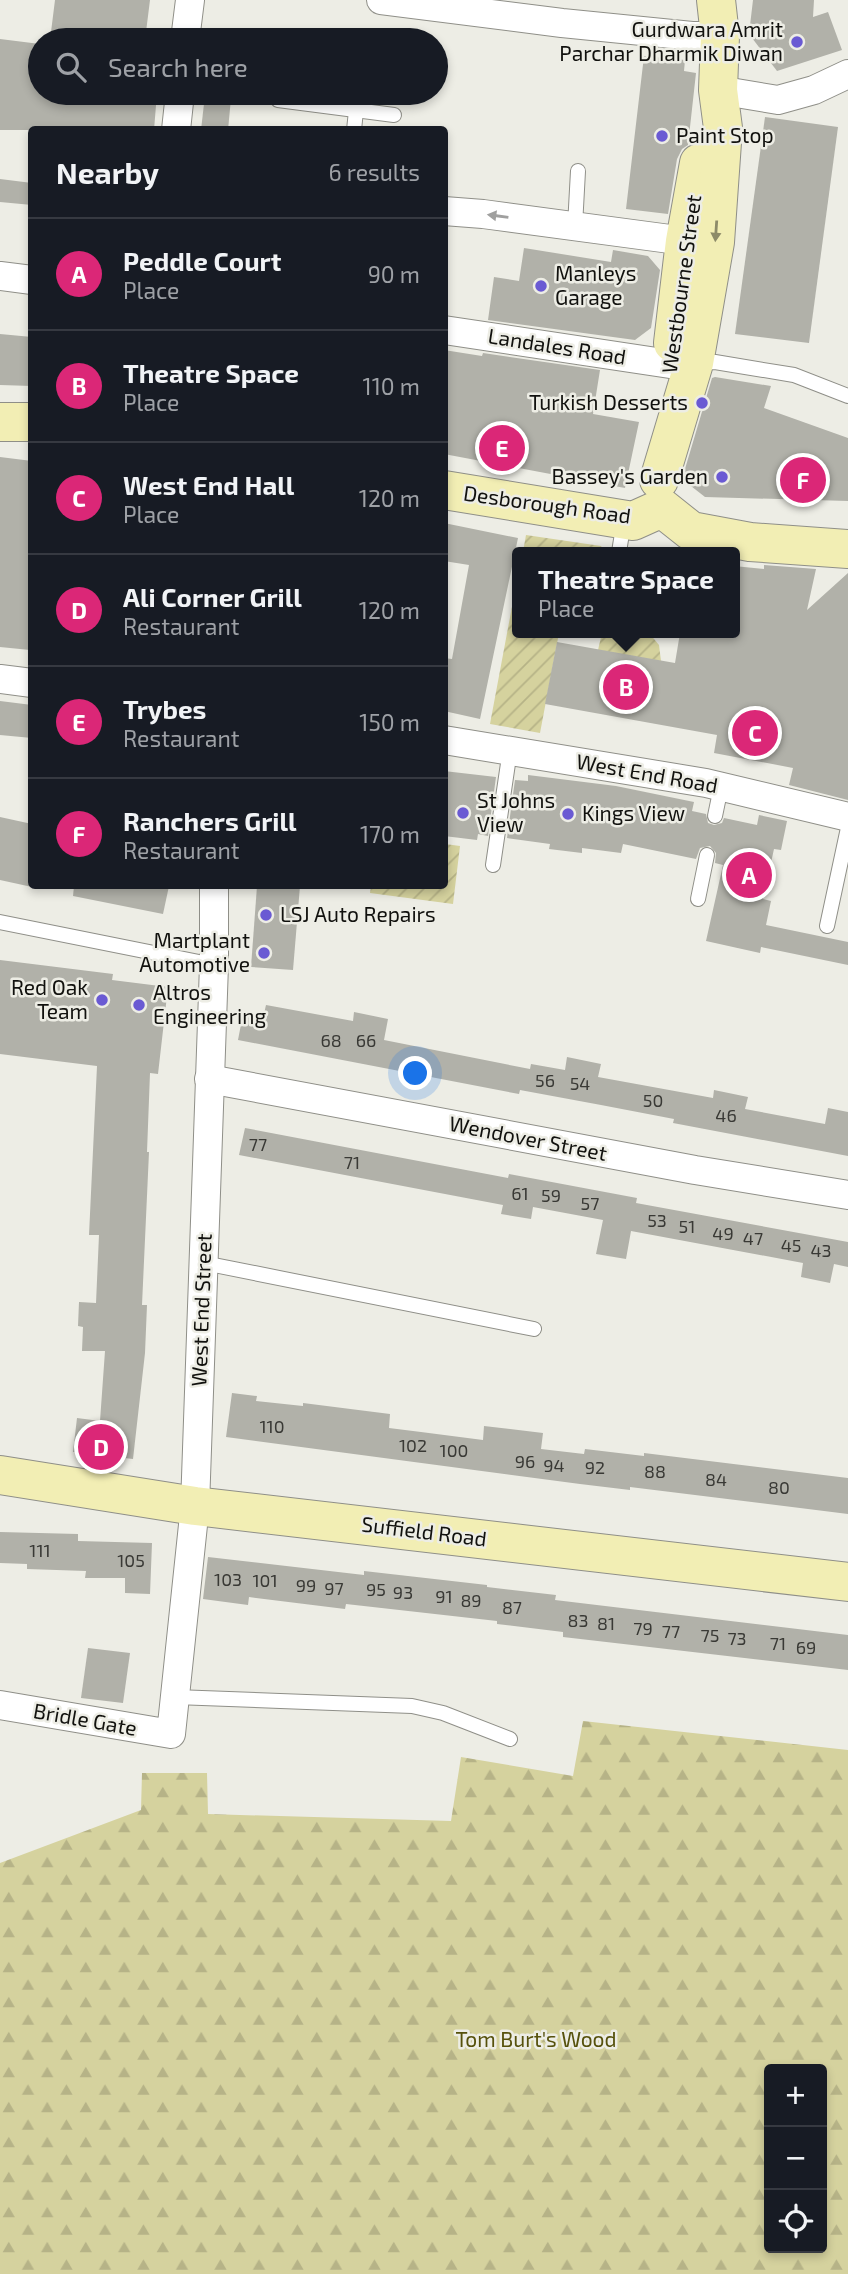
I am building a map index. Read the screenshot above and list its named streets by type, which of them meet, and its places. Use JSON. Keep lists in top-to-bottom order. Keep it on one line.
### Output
{"streets":{"street":["Westbourne Street","Landales Road","Desborough Road","West End Road","Wendover Street","West End Street","Suffield Road","Bridle Gate"]},"crossings":[["Westbourne Street","Landales Road"],["Westbourne Street","Desborough Road"],["Wendover Street","West End Street"],["West End Street","Suffield Road"],["West End Street","Bridle Gate"]],"parks":["Tom Burt's Wood"],"places":["Gurdwara Amrit Parchar Dharmik Diwan","Paint Stop","Manleys Garage","Turkish Desserts","Bassey's Garden","St Johns View","Kings View","LSJ Auto Repairs","Martplant Automotive","Red Oak Team","Altros Engineering"],"house_numbers":["68","66","56","54","50","46","77","71","61","59","57","53","51","49","47","45","43","110","102","100","96","94","92","88","84","80","111","105","103","101","99","97","95","93","91","89","87","83","81","79","77","75","73","71","69"],"page":{"search":"Search here","heading":["Nearby","6 results"],"list":[{"mark":"A","name":"Peddle Court","note":"Place","value":"90 m"},{"mark":"B","name":"Theatre Space","note":"Place","value":"110 m"},{"mark":"C","name":"West End Hall","note":"Place","value":"120 m"},{"mark":"D","name":"Ali Corner Grill","note":"Restaurant","value":"120 m"},{"mark":"E","name":"Trybes","note":"Restaurant","value":"150 m"},{"mark":"F","name":"Ranchers Grill","note":"Restaurant","value":"170 m"}],"pins":["E","F","B","C","A","D"],"popup":["Theatre Space","Place"],"map_buttons":["+","−"]}}
